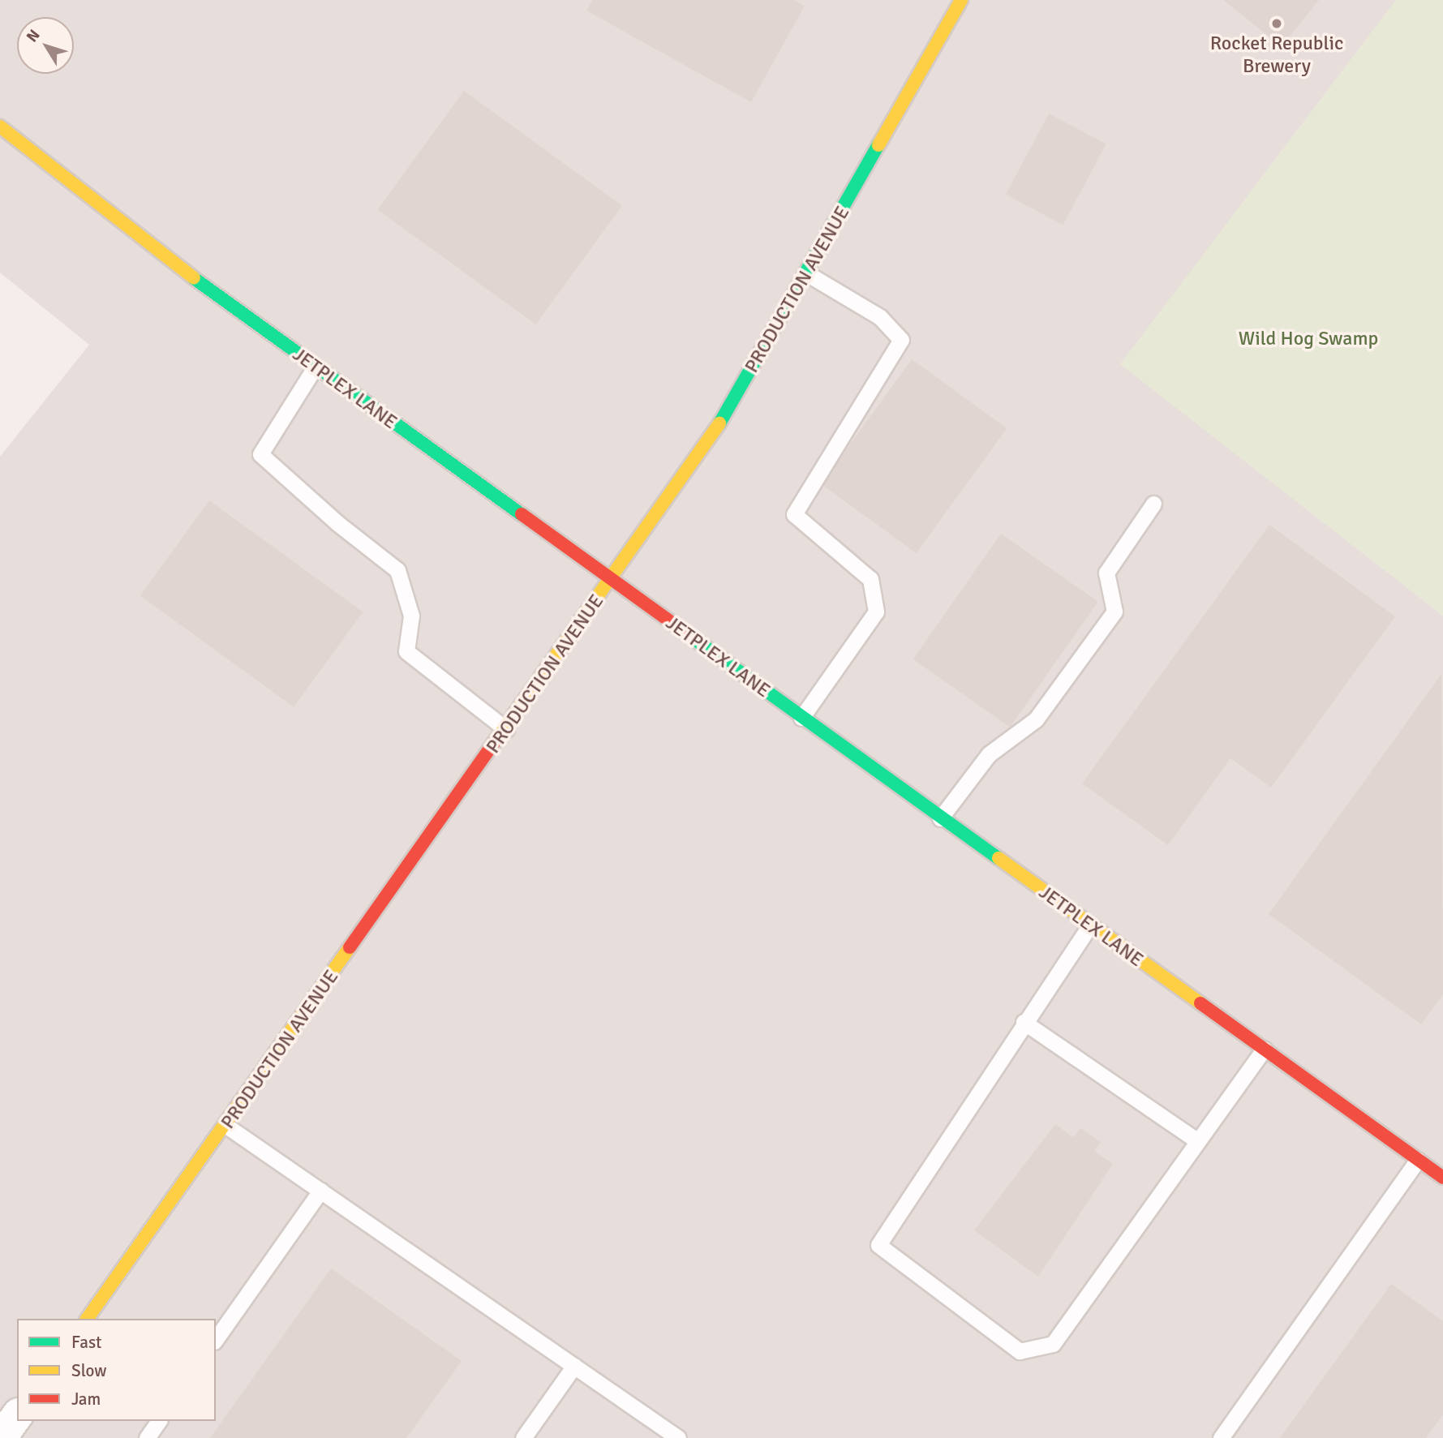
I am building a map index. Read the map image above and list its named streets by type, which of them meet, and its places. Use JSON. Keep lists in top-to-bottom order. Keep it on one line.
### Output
{"streets":{"street":["PRODUCTION AVENUE","JETPLEX LANE"]},"crossings":[["PRODUCTION AVENUE","JETPLEX LANE"]],"parks":["Wild Hog Swamp"],"places":["Rocket Republic Brewery"],"legend":["Fast","Slow","Jam"],"north":"top left"}
